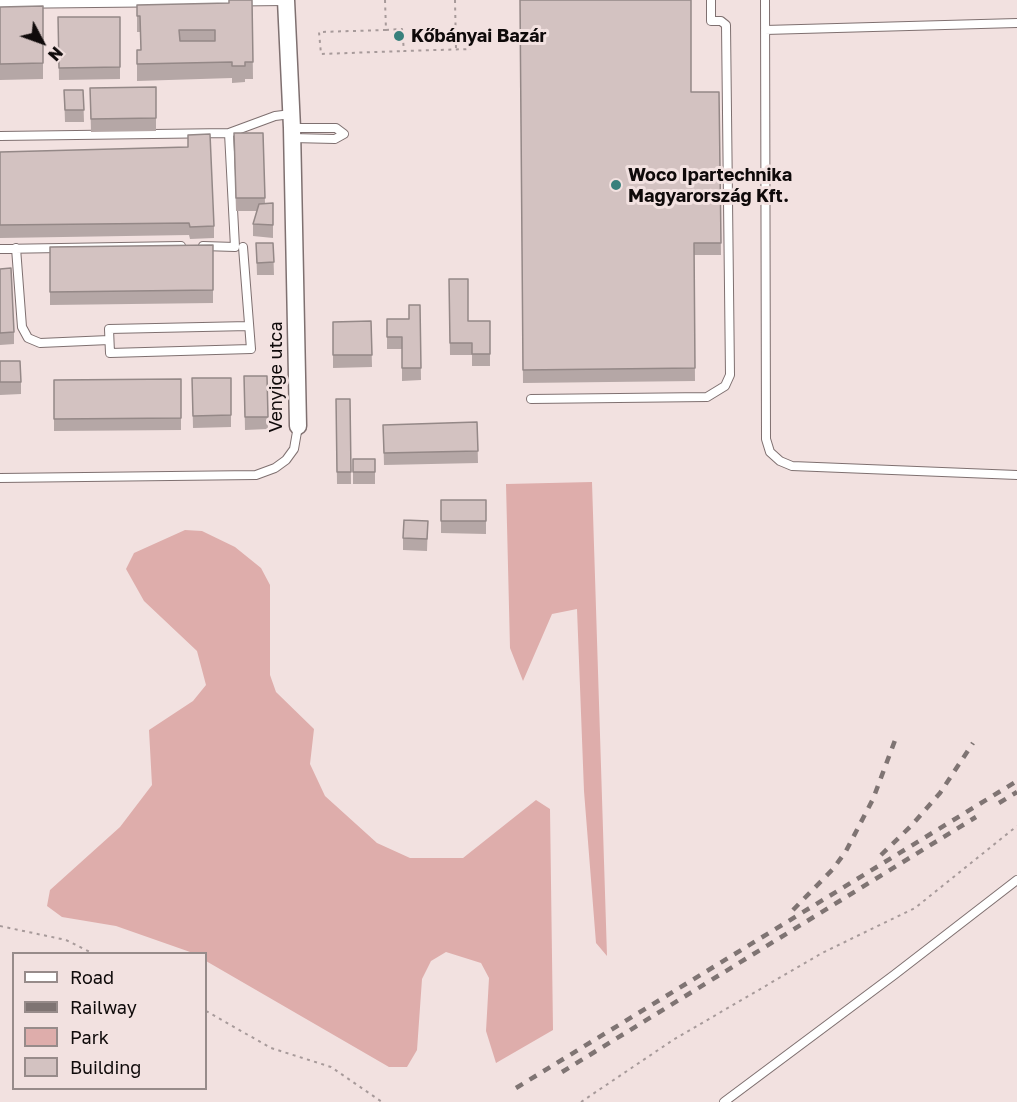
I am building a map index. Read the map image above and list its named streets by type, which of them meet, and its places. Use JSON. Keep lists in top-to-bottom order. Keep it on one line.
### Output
{"streets":{"street":["Venyige utca"]},"places":["Kőbányai Bazár","Woco Ipartechnika Magyarország Kft."],"legend":["Road","Railway","Park","Building"],"north":"bottom right"}
